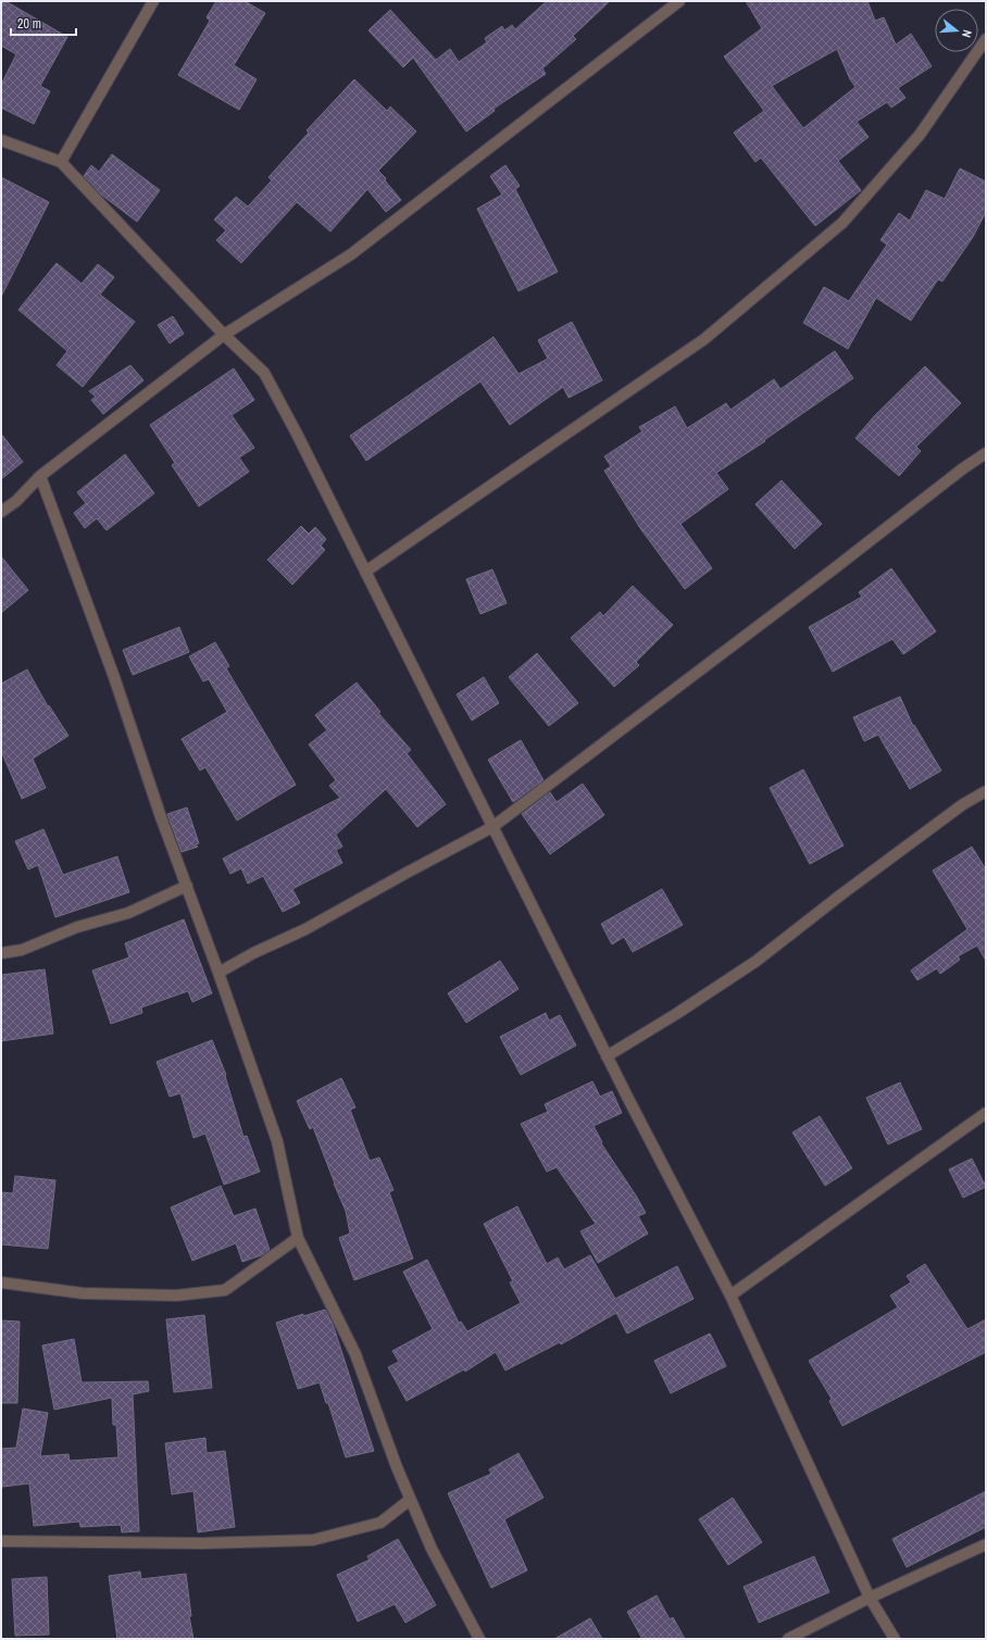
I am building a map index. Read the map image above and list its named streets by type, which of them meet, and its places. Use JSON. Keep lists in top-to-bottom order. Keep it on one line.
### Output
{"scale_bar":"20 m","north":"right"}
